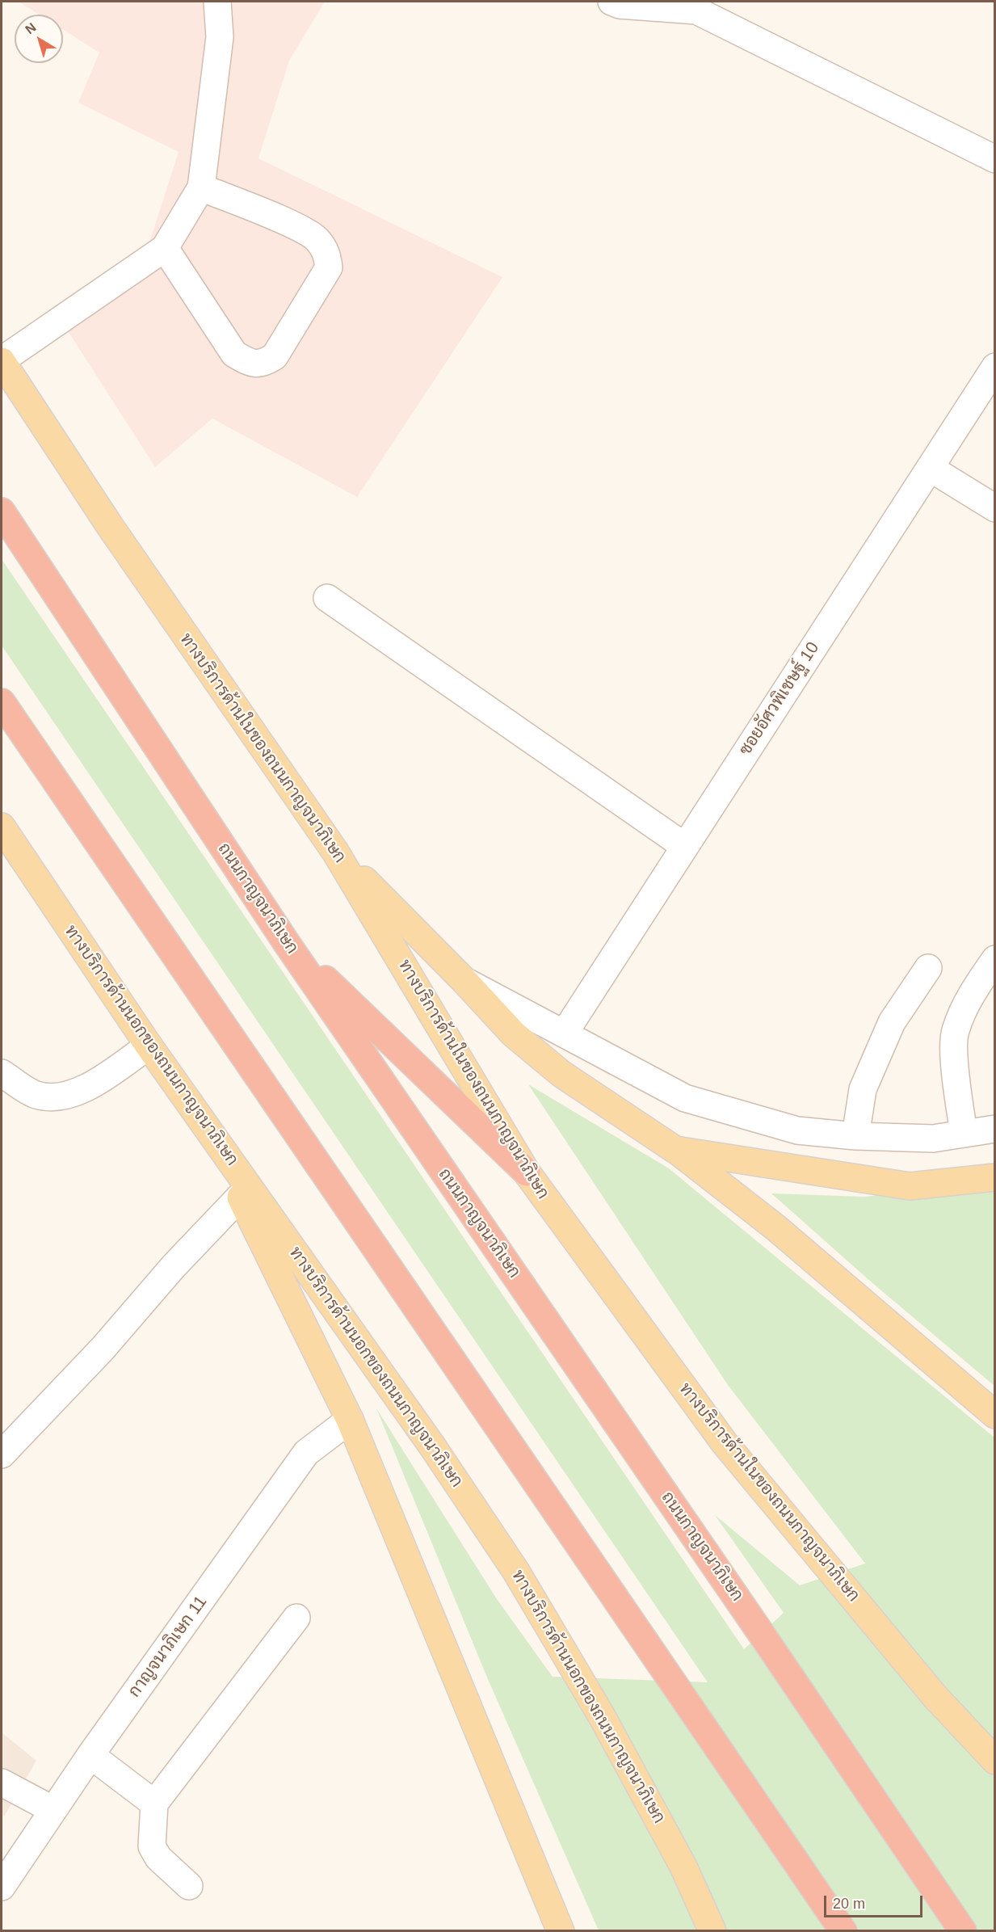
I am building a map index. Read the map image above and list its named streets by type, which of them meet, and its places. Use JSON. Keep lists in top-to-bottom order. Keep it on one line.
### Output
{"streets":{"highway":["ถนนกาญจนาภิเษก"],"main road":["ทางบริการด้านในของถนนกาญจนาภิเษก","ทางบริการด้านนอกของถนนกาญจนาภิเษก"],"street":["ซอยอัศวพิเชษฐ์ 10","กาญจนาภิเษก 11"]},"scale_bar":"20 m","north":"top left"}
